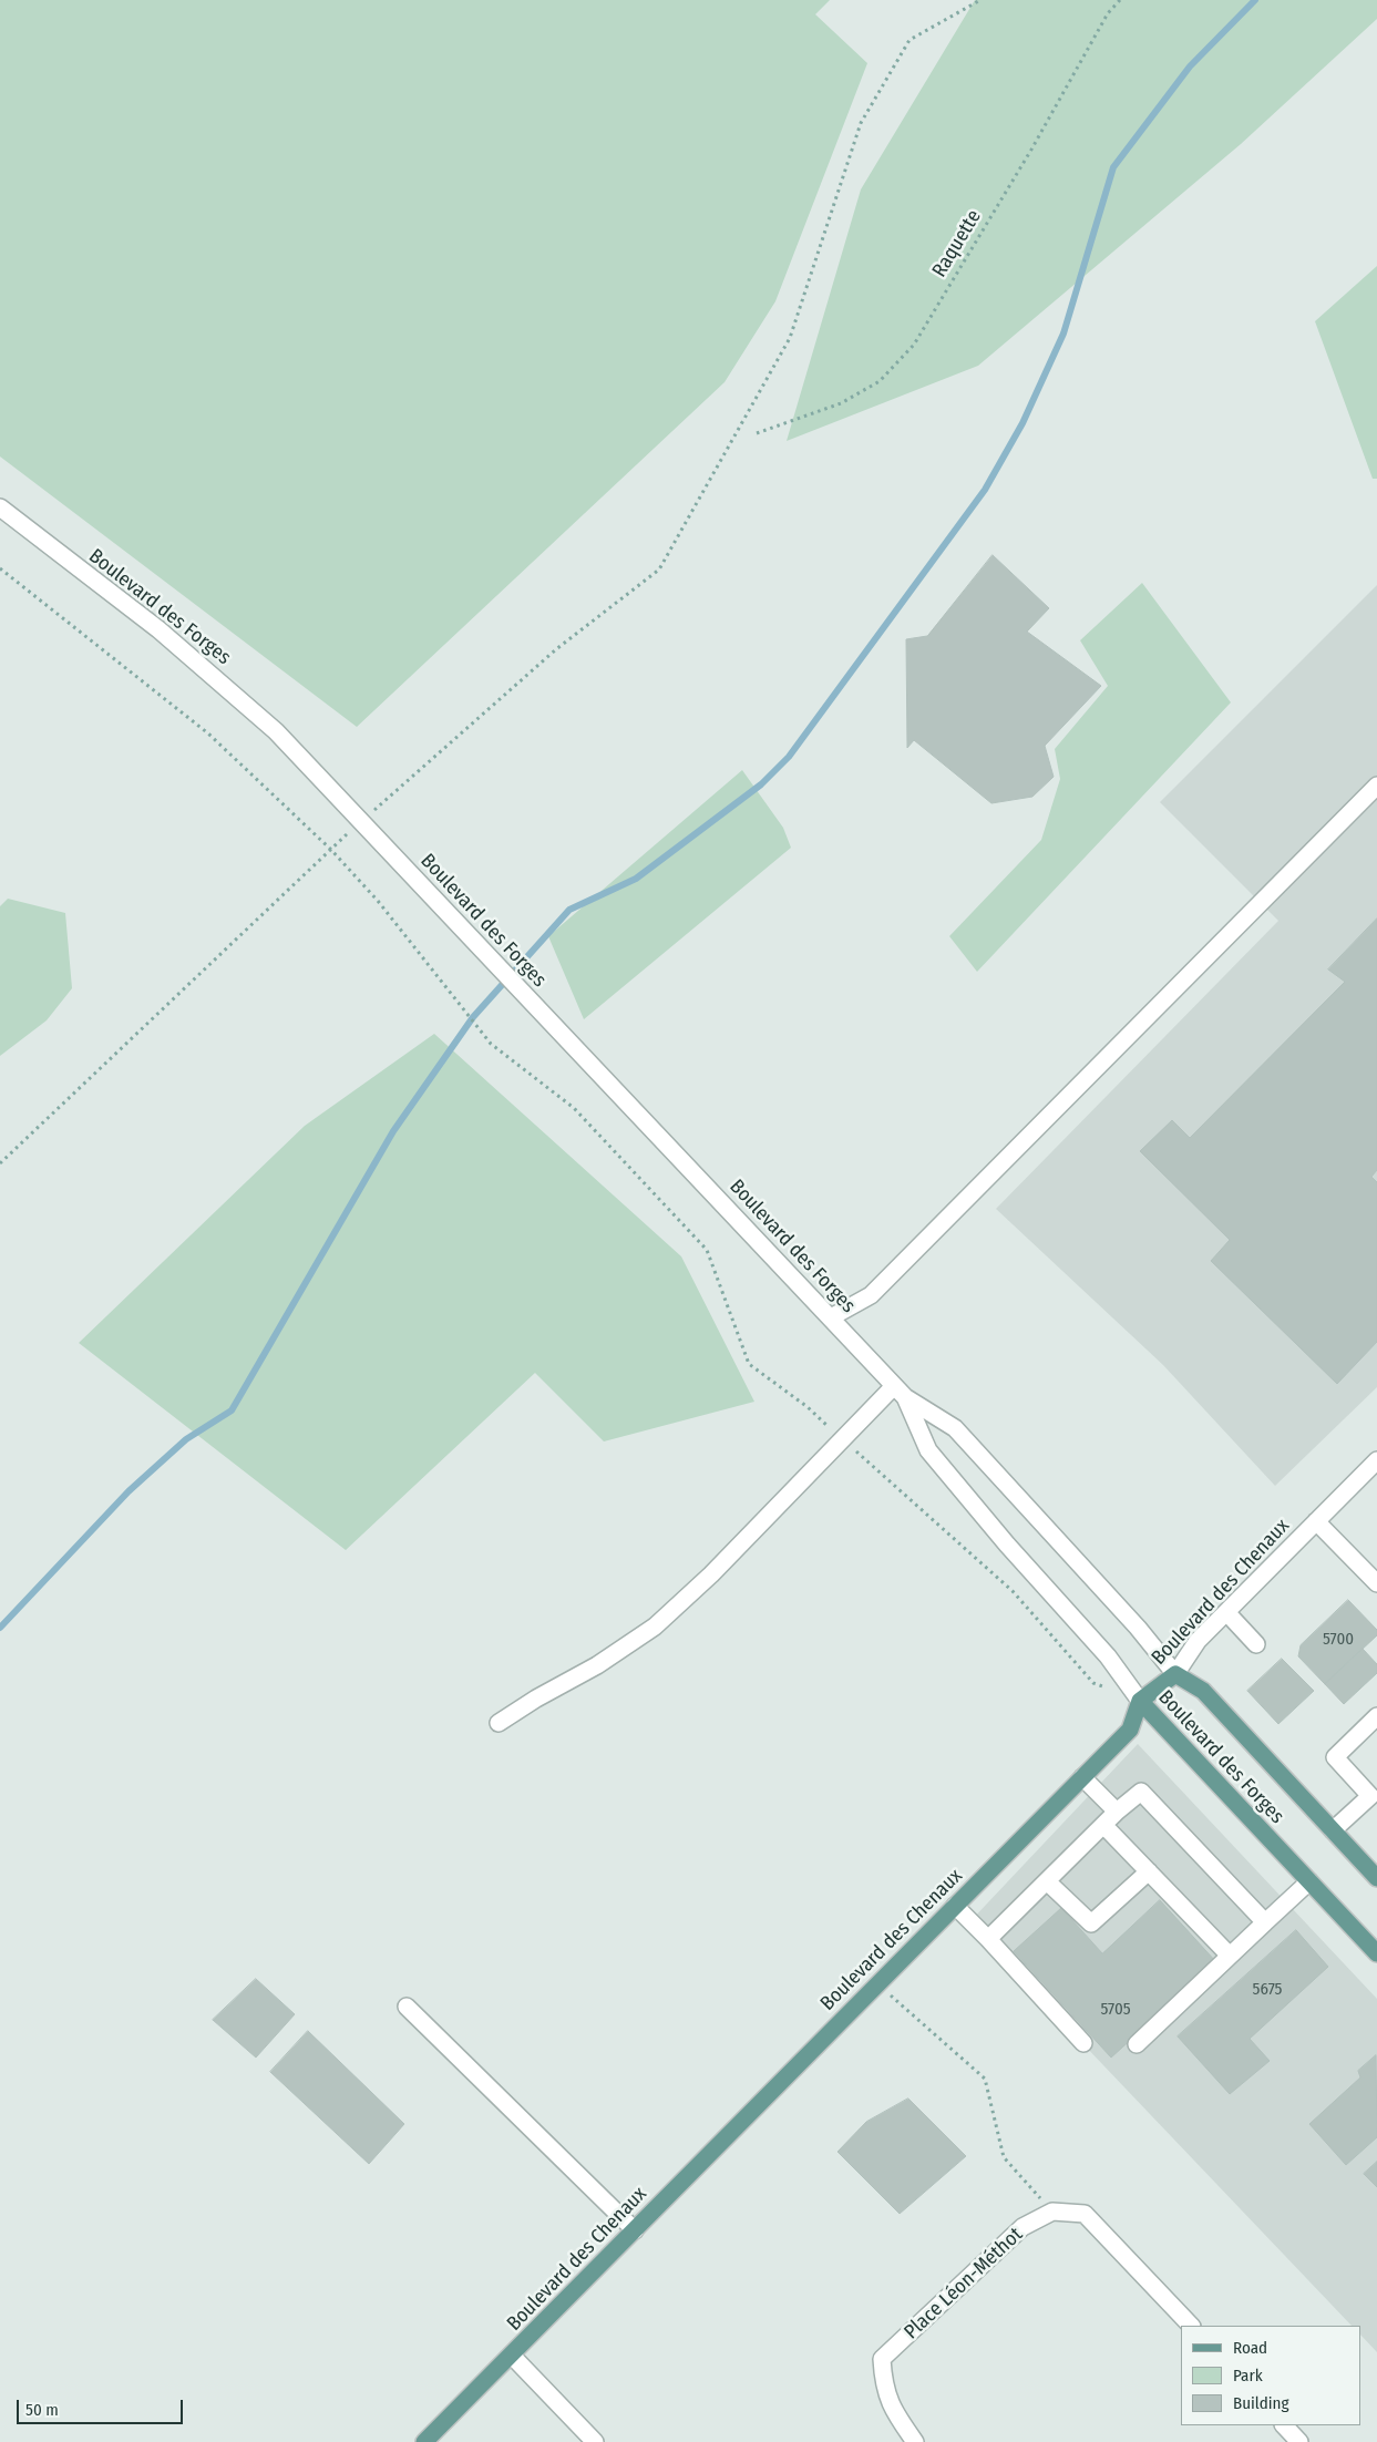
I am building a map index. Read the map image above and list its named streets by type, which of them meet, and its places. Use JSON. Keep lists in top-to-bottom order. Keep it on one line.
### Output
{"streets":{"main road":["Boulevard des Forges","Boulevard des Chenaux"],"street":["Place Léon-Méthot"],"path":["Raquette"]},"crossings":[["Boulevard des Forges","Boulevard des Chenaux"]],"house_numbers":["5700","5675","5705"],"legend":["Road","Park","Building"],"scale_bar":"50 m"}
